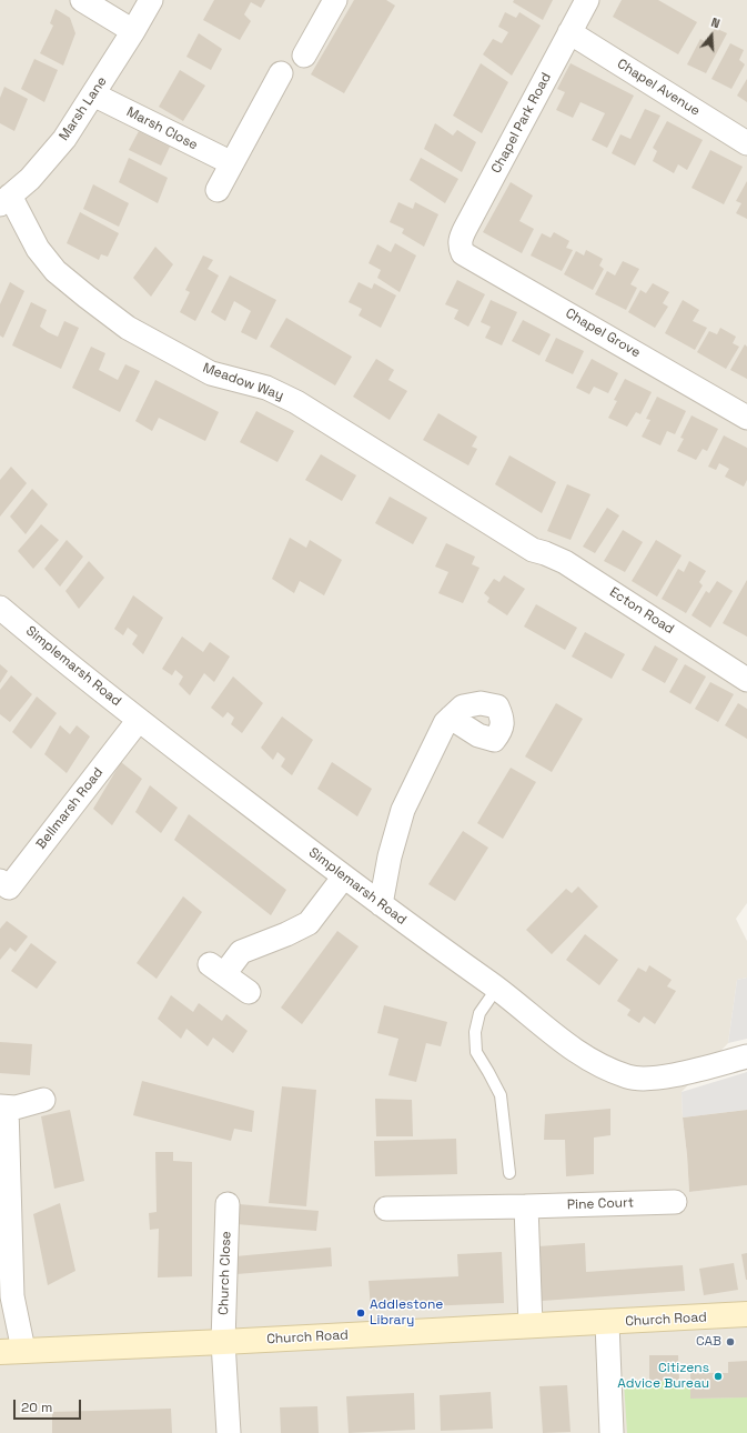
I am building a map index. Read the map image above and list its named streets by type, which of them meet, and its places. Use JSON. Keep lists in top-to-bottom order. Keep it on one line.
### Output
{"streets":{"main road":["Church Road"],"street":["Chapel Avenue","Marsh Lane","Chapel Park Road","Marsh Close","Chapel Grove","Meadow Way","Ecton Road","Simplemarsh Road","Bellmarsh Road","Pine Court","Church Close"]},"crossings":[["Chapel Avenue","Chapel Park Road"],["Marsh Lane","Marsh Close"],["Marsh Lane","Meadow Way"],["Chapel Park Road","Chapel Grove"],["Meadow Way","Ecton Road"],["Simplemarsh Road","Bellmarsh Road"],["Church Close","Church Road"]],"places":["Addlestone Library","CAB","Citizens Advice Bureau"],"scale_bar":"20 m","north":"top"}
